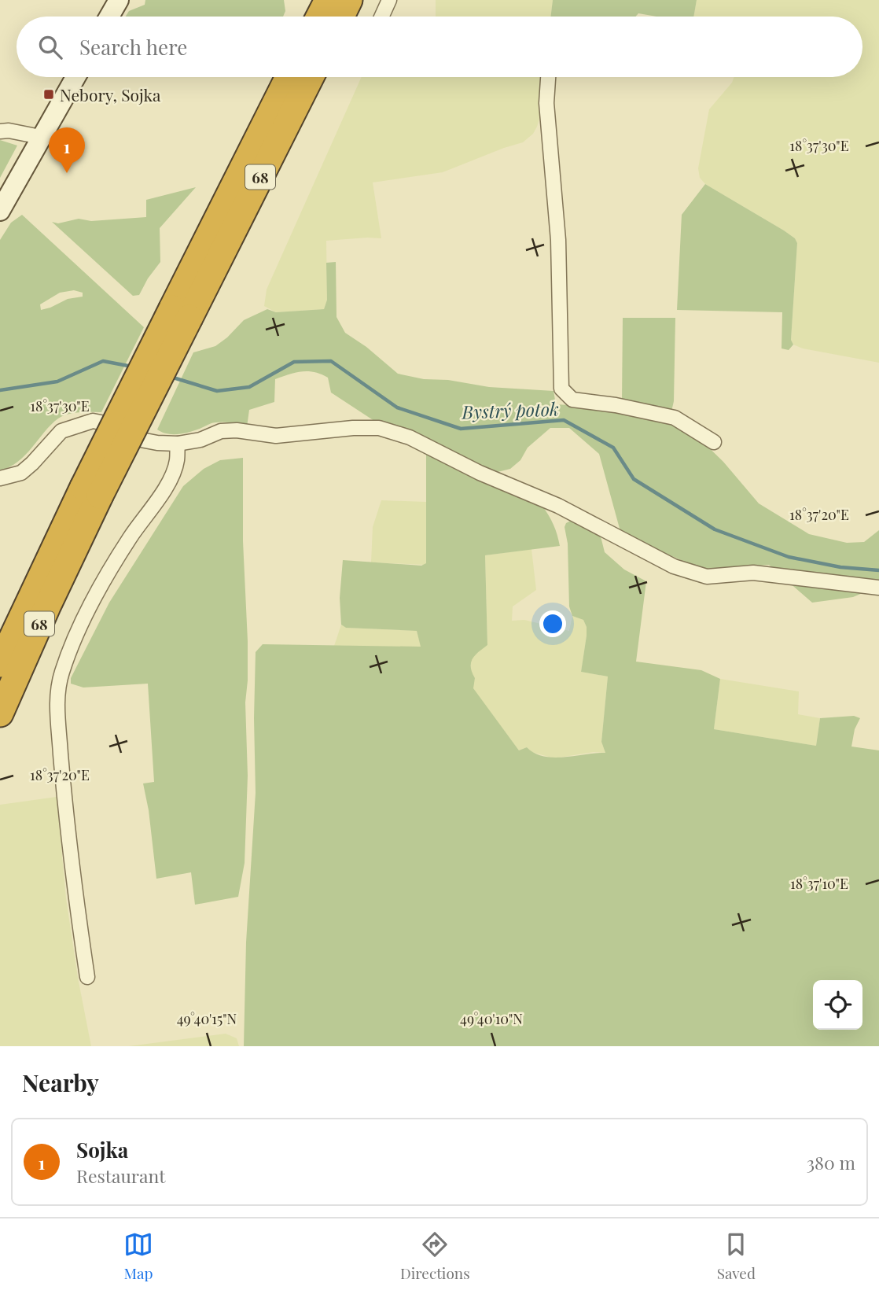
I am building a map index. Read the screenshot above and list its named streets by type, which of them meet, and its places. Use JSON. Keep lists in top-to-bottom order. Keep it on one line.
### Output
{"streets":{"highway":["68"]},"water":["Bystrý potok"],"places":{"transit":["Nebory, Sojka"]},"page":{"search":"Search here","pins":"1","heading":"Nearby","list":[{"mark":"1","name":"Sojka","note":"Restaurant","value":"380 m"}],"nav":["Map","Directions","Saved"]},"coordinates":["18°37'30\"E","18°37'20\"E","18°37'10\"E","49°40'15\"N","49°40'10\"N"]}
